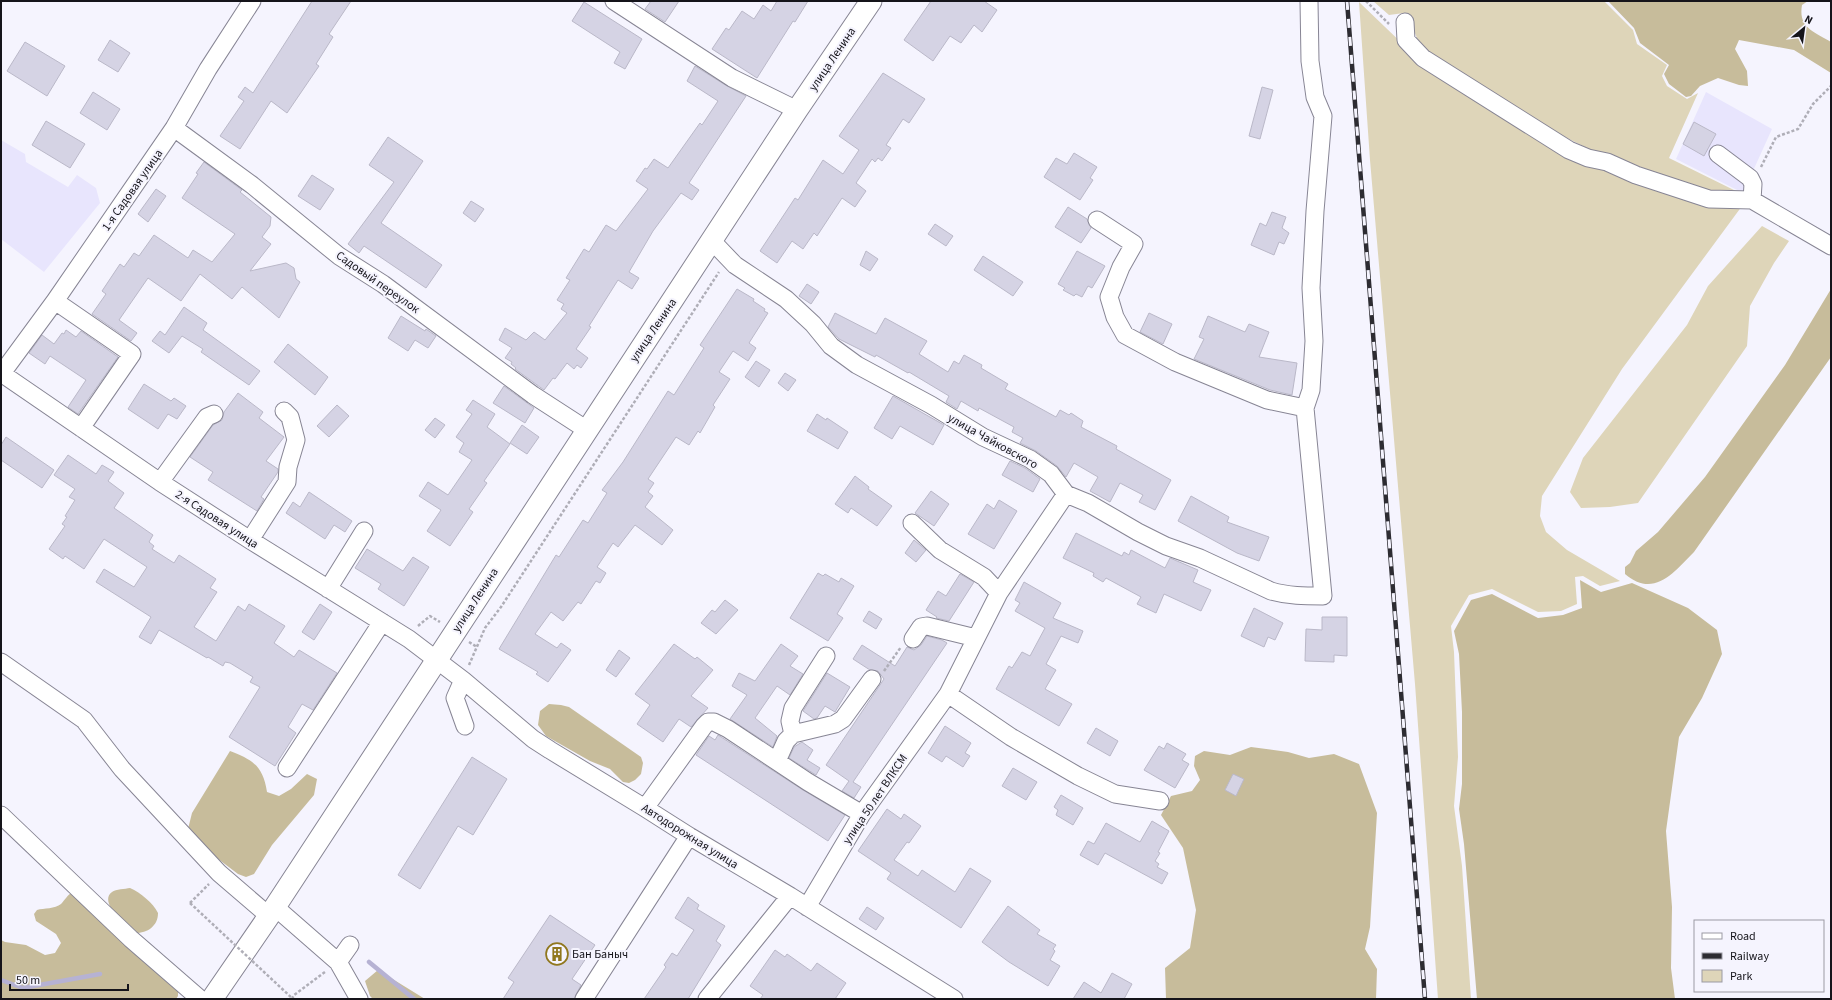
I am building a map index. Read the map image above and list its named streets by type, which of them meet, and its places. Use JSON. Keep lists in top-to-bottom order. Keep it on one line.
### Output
{"streets":{"main road":["улица Ленина"],"street":["1-я Садовая улица","Садовый переулок","улица Чайковского","2-я Садовая улица","улица 50 лет ВЛКСМ","Автодорожная улица"]},"crossings":[["улица Ленина","Садовый переулок"],["улица Ленина","улица Чайковского"],["улица Ленина","2-я Садовая улица"],["улица Ленина","Автодорожная улица"],["1-я Садовая улица","Садовый переулок"],["1-я Садовая улица","2-я Садовая улица"],["улица Чайковского","улица 50 лет ВЛКСМ"],["2-я Садовая улица","Автодорожная улица"],["улица 50 лет ВЛКСМ","Автодорожная улица"]],"places":{"building":["Бан Баныч"]},"legend":["Road","Railway","Park"],"scale_bar":"50 m","north":"top right"}
